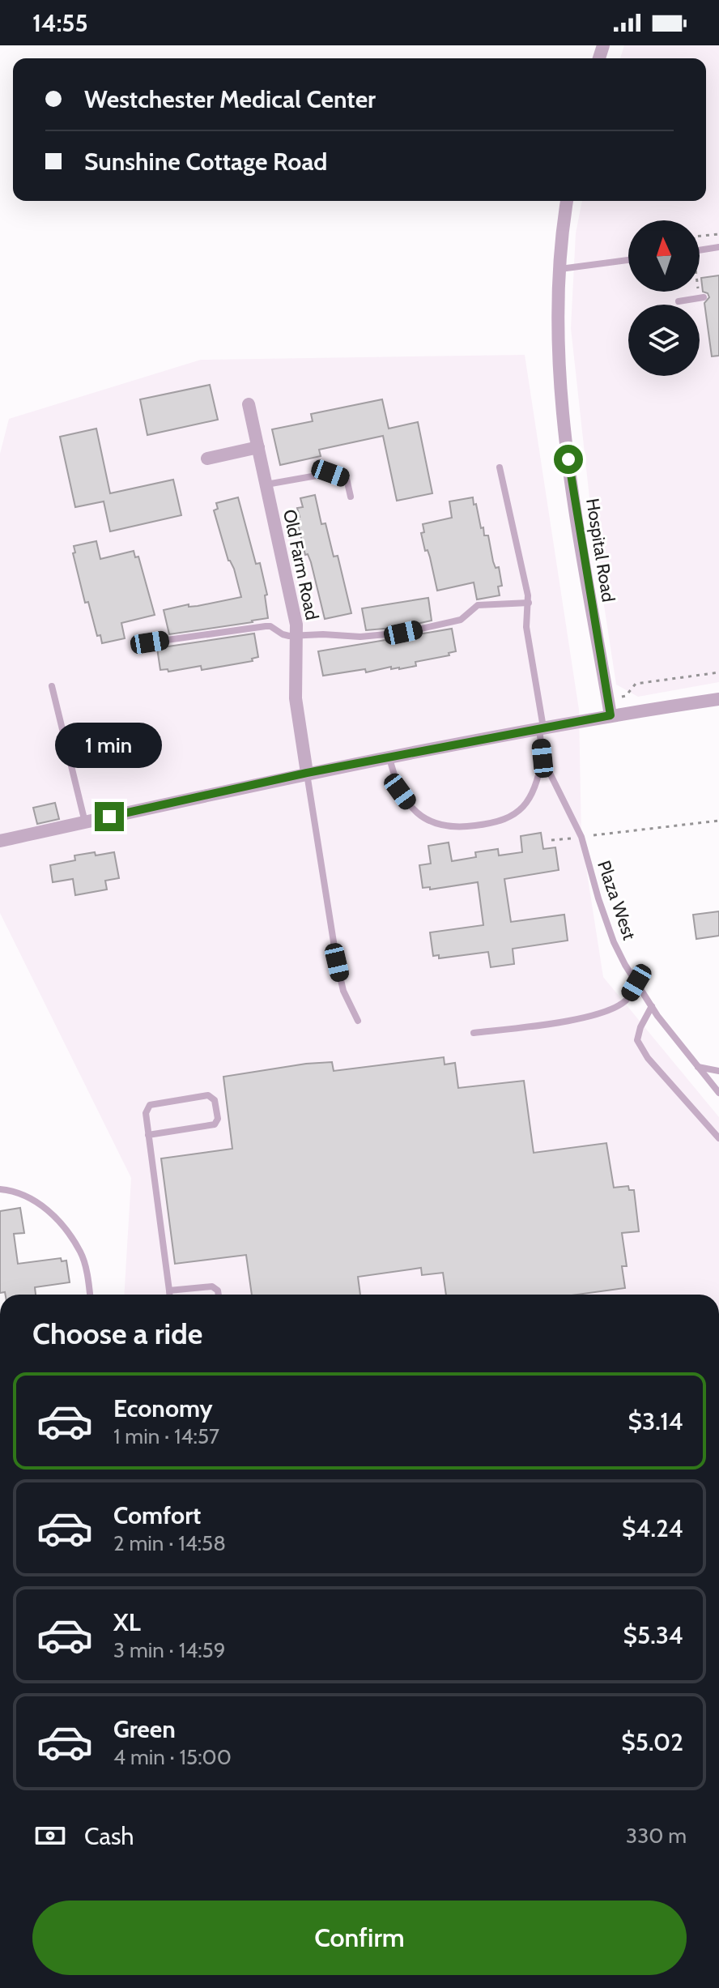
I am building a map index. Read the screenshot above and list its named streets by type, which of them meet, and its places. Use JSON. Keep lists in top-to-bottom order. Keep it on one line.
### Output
{"streets":{"street":["Hospital Road","Old Farm Road"],"lane":["Plaza West"]},"north":"top","page":{"status":"14:55","banner":["Westchester Medical Center","Sunshine Cottage Road"],"bubble":"1 min","heading":"Choose a ride","list":[{"name":"Economy","note":"1 min · 14:57","value":"$3.14"},{"name":"Comfort","note":"2 min · 14:58","value":"$4.24"},{"name":"XL","note":"3 min · 14:59","value":"$5.34"},{"name":"Green","note":"4 min · 15:00","value":"$5.02"}],"pay":["Cash","330 m"],"buttons":"Confirm"}}
